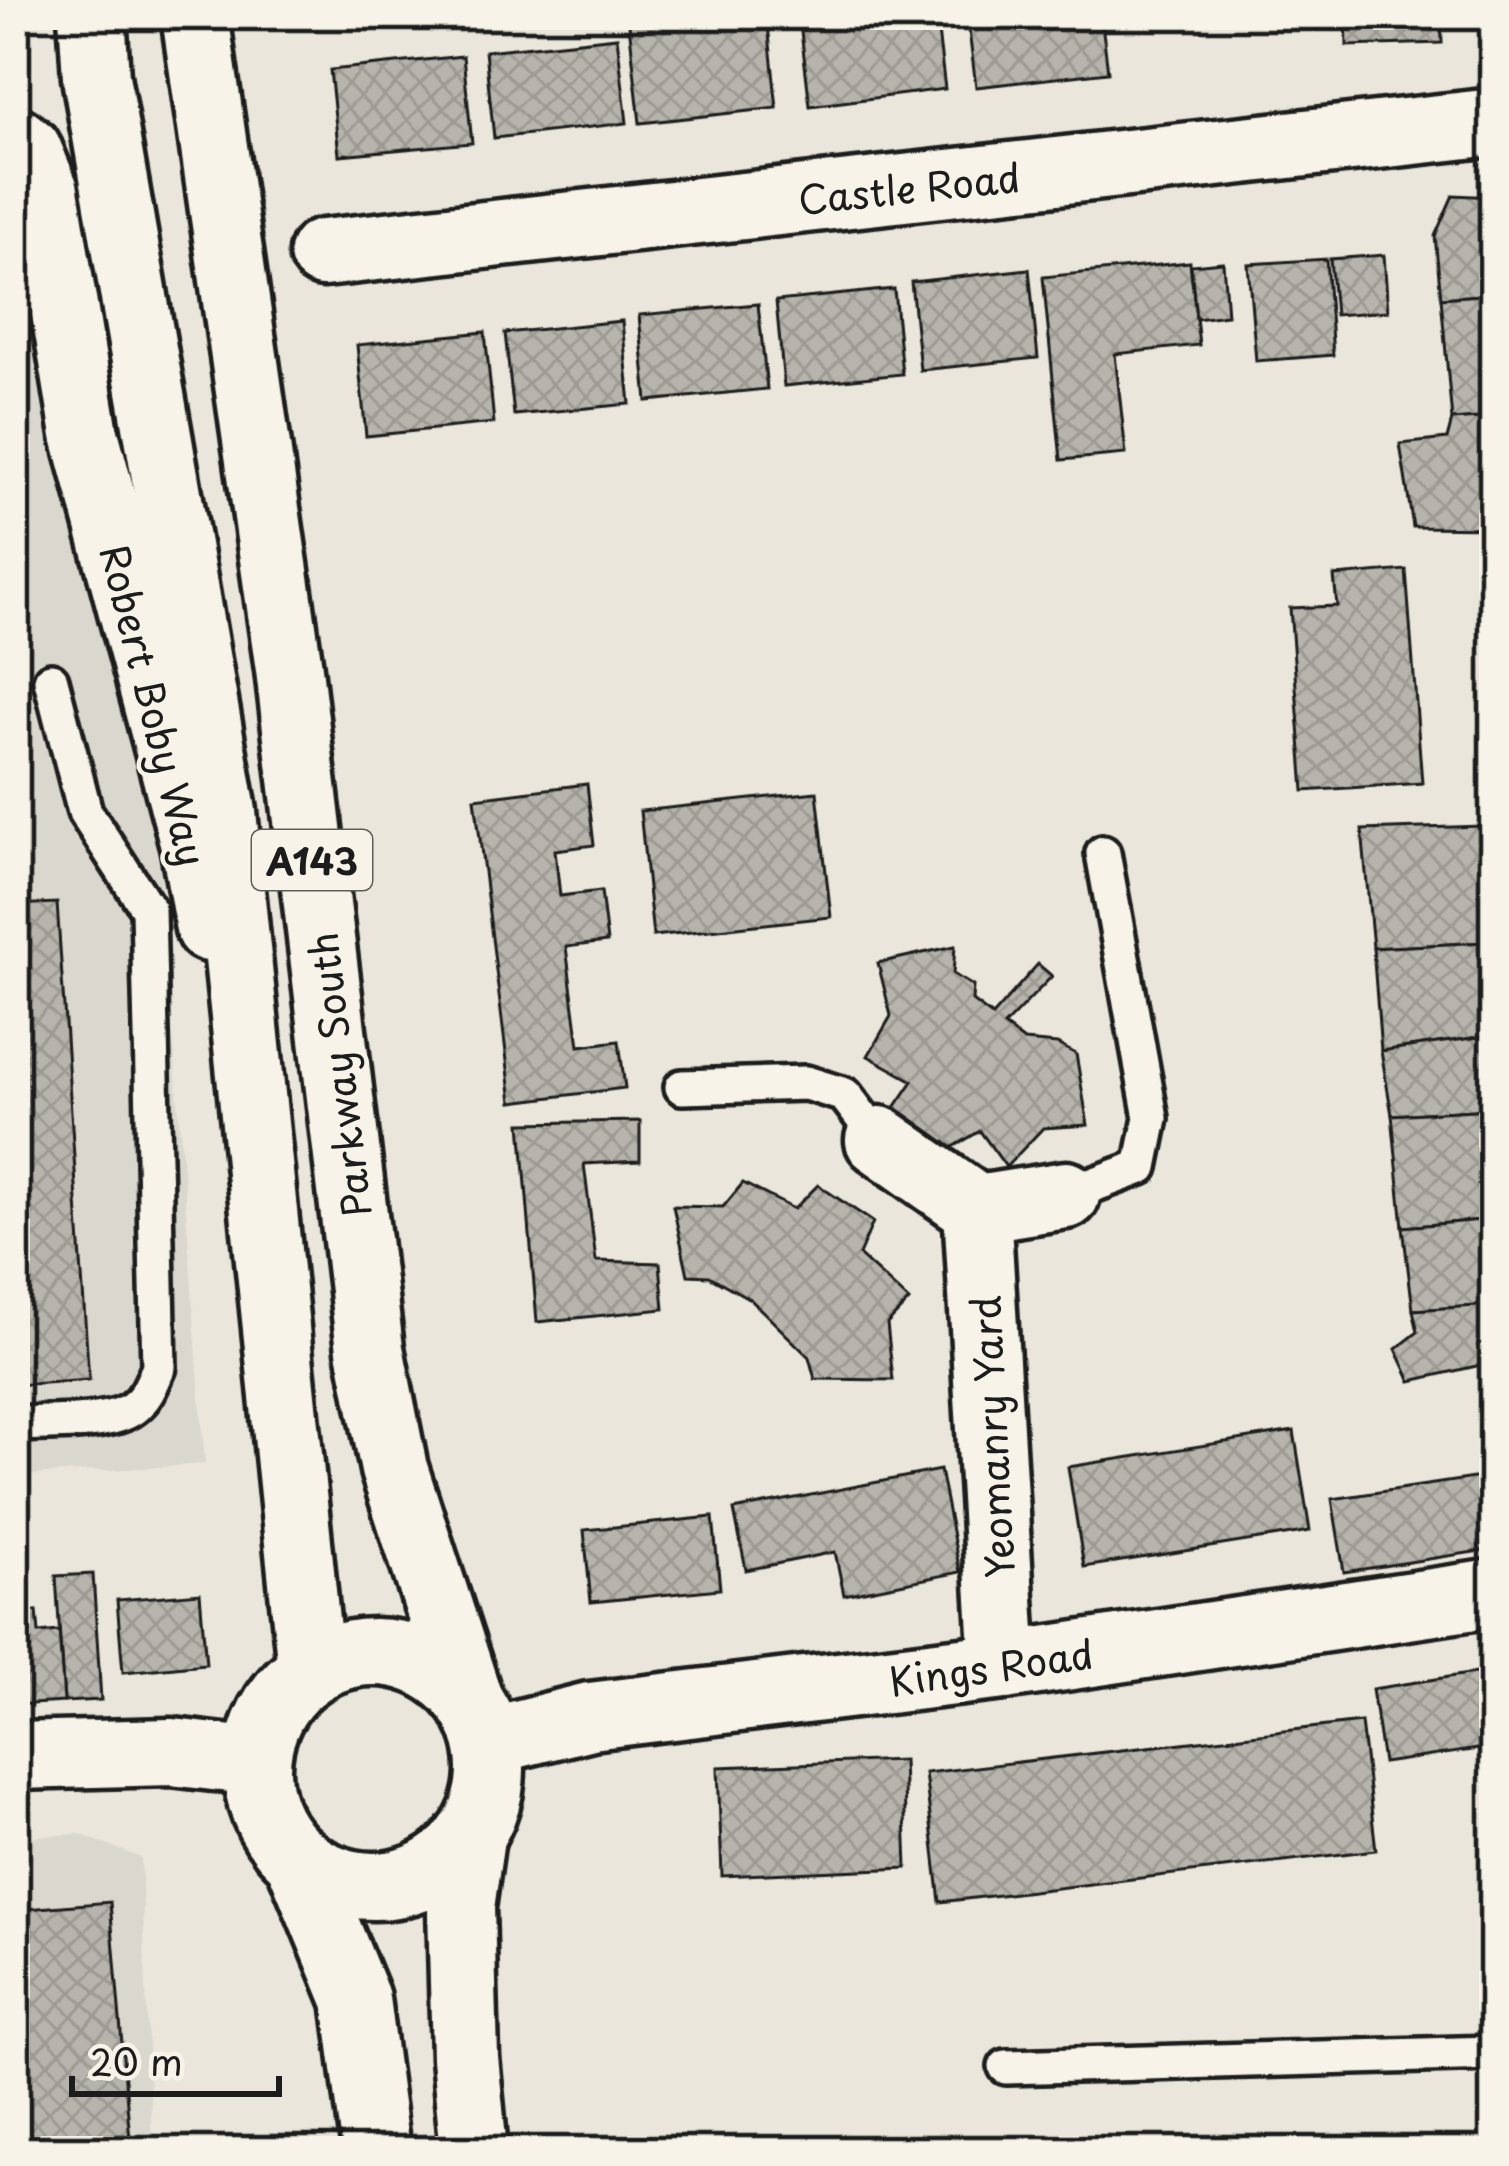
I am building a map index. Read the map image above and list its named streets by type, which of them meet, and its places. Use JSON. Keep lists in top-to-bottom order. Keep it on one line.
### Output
{"streets":{"main road":["Castle Road","Robert Boby Way","A143","Parkway South","Yeomanry Yard","Kings Road"]},"crossings":[["Robert Boby Way","A143"],["A143","Parkway South"],["A143","Kings Road"],["Parkway South","Kings Road"],["Yeomanry Yard","Kings Road"]],"scale_bar":"20 m"}
